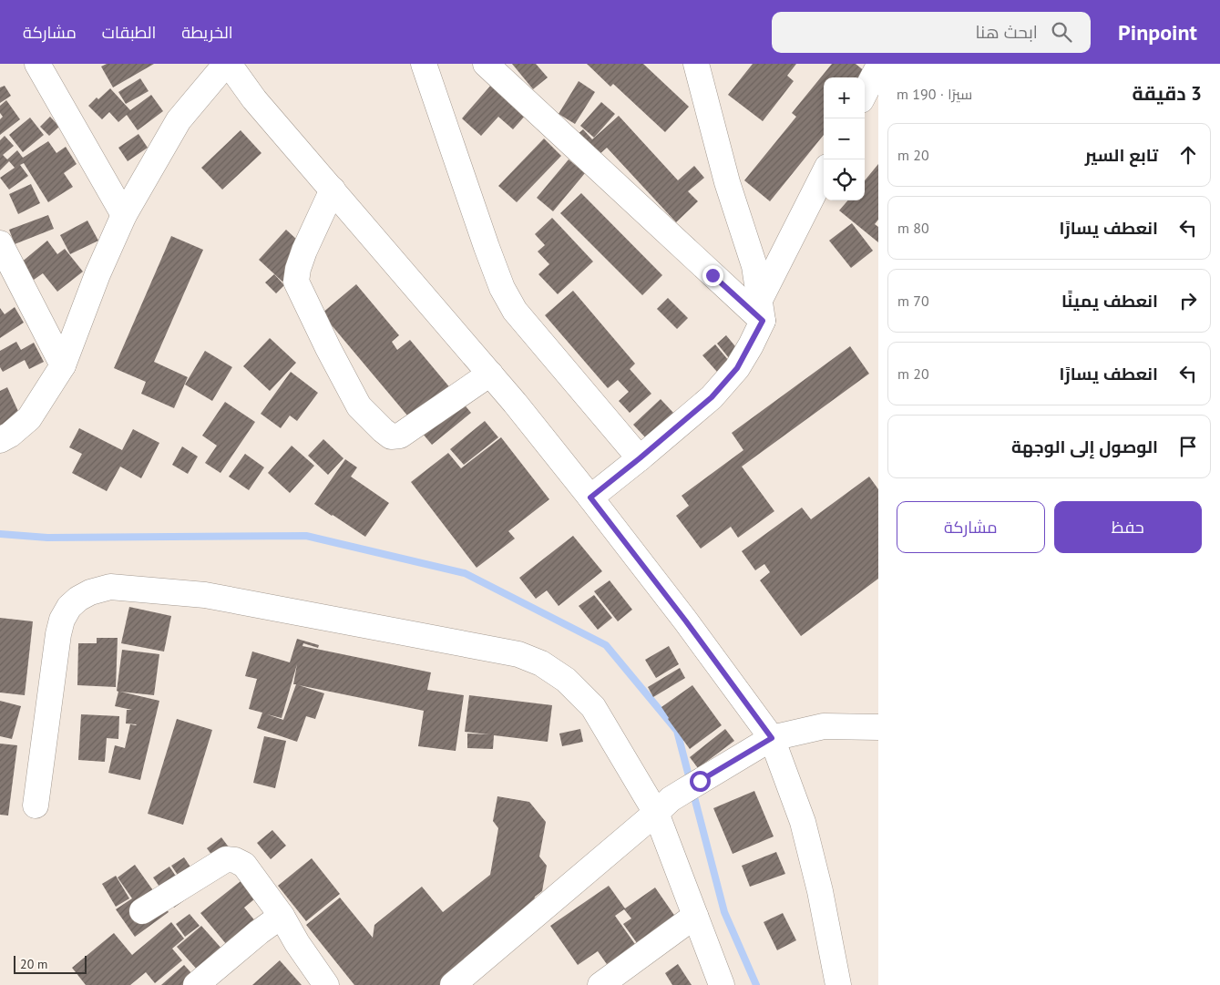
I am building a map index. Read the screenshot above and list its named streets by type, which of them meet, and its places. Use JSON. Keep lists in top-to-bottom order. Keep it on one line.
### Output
{"scale_bar":"20 m","page":{"header":"Pinpoint","search":"ابحث هنا","nav":["الخريطة","الطبقات","مشاركة"],"heading":["3 دقيقة","سيرًا · 190 m"],"map_buttons":["+","−"],"list":[["تابع السير","20 m"],["انعطف يسارًا","80 m"],["انعطف يمينًا","70 m"],["انعطف يسارًا","20 m"],"الوصول إلى الوجهة"],"buttons":["حفظ","مشاركة"],"scale":"20 m"}}
